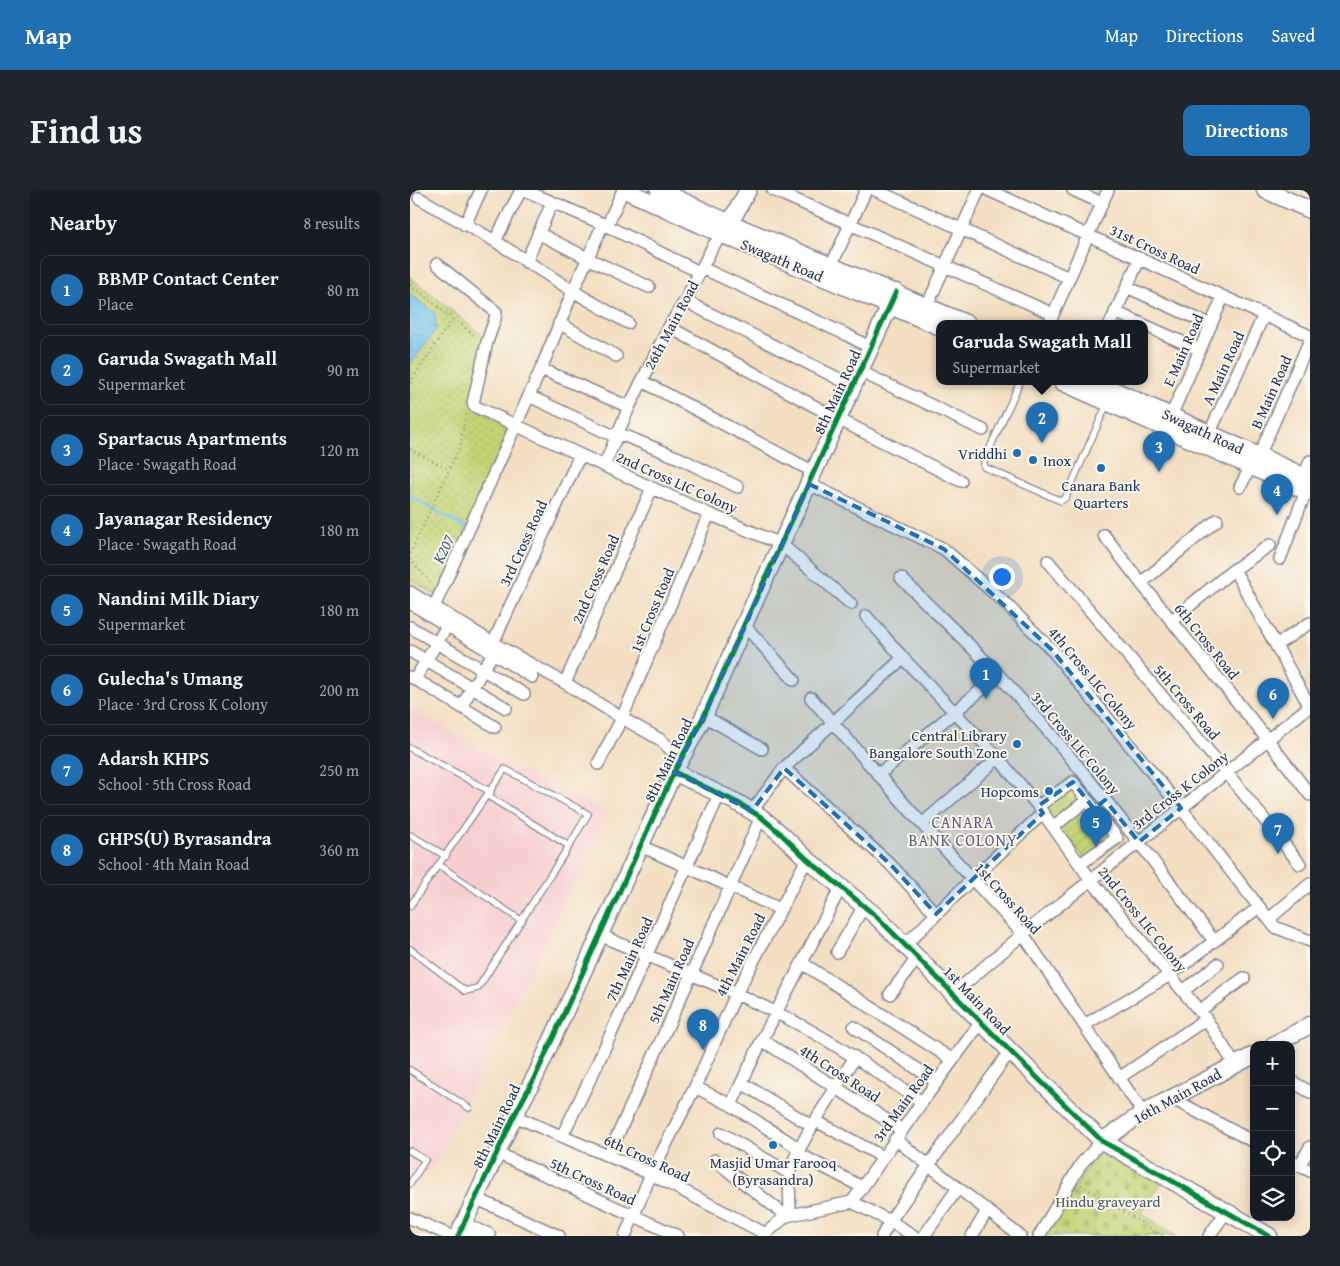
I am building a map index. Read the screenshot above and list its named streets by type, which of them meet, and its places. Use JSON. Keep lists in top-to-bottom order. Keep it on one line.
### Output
{"streets":{"street":["31st Cross Road","Swagath Road","26th Main Road","E Main Road","A Main Road","8th Main Road","B Main Road","2nd Cross LIC Colony","3rd Cross Road","2nd Cross Road","1st Cross Road","6th Cross Road","4th Cross LIC Colony","5th Cross Road","3rd Cross LIC Colony","3rd Cross K Colony","4th Main Road","7th Main Road","5th Main Road","1st Main Road","4th Cross Road","16th Main Road","3rd Main Road"]},"crossings":[["31st Cross Road","E Main Road"],["31st Cross Road","A Main Road"],["31st Cross Road","B Main Road"],["Swagath Road","26th Main Road"],["Swagath Road","E Main Road"],["Swagath Road","A Main Road"],["Swagath Road","8th Main Road"],["Swagath Road","B Main Road"],["26th Main Road","2nd Cross LIC Colony"],["26th Main Road","4th Cross LIC Colony"],["8th Main Road","2nd Cross LIC Colony"],["8th Main Road","6th Cross Road"],["8th Main Road","4th Cross LIC Colony"],["8th Main Road","5th Cross Road"],["8th Main Road","1st Main Road"],["2nd Cross LIC Colony","3rd Cross Road"],["2nd Cross LIC Colony","2nd Cross Road"],["2nd Cross LIC Colony","1st Cross Road"],["2nd Cross LIC Colony","3rd Cross K Colony"],["2nd Cross LIC Colony","5th Main Road"],["2nd Cross LIC Colony","16th Main Road"],["1st Cross Road","3rd Cross K Colony"],["1st Cross Road","5th Main Road"],["1st Cross Road","16th Main Road"],["6th Cross Road","3rd Cross K Colony"],["6th Cross Road","4th Main Road"],["6th Cross Road","7th Main Road"],["6th Cross Road","5th Main Road"],["4th Cross LIC Colony","3rd Cross K Colony"],["5th Cross Road","3rd Cross K Colony"],["5th Cross Road","4th Main Road"],["3rd Cross LIC Colony","3rd Cross K Colony"],["3rd Cross K Colony","1st Main Road"],["4th Main Road","1st Main Road"],["7th Main Road","1st Main Road"],["5th Main Road","1st Main Road"],["1st Main Road","16th Main Road"],["1st Main Road","3rd Main Road"],["4th Cross Road","3rd Main Road"]],"districts":["CANARA BANK COLONY"],"water":["K207"],"parks":["Hindu graveyard"],"places":["Vriddhi","Inox","Canara Bank Quarters","Central Library Bangalore South Zone","Hopcoms","Masjid Umar Farooq (Byrasandra)"],"page":{"header":"Map","nav":["Map","Directions","Saved"],"title":"Find us","buttons":"Directions","heading":["Nearby","8 results"],"list":[{"mark":"1","name":"BBMP Contact Center","note":"Place","value":"80 m"},{"mark":"2","name":"Garuda Swagath Mall","note":"Supermarket","value":"90 m"},{"mark":"3","name":"Spartacus Apartments","note":"Place · Swagath Road","value":"120 m"},{"mark":"4","name":"Jayanagar Residency","note":"Place · Swagath Road","value":"180 m"},{"mark":"5","name":"Nandini Milk Diary","note":"Supermarket","value":"180 m"},{"mark":"6","name":"Gulecha's Umang","note":"Place · 3rd Cross K Colony","value":"200 m"},{"mark":"7","name":"Adarsh KHPS","note":"School · 5th Cross Road","value":"250 m"},{"mark":"8","name":"GHPS(U) Byrasandra","note":"School · 4th Main Road","value":"360 m"}],"popup":["Garuda Swagath Mall","Supermarket"],"pins":["2","3","4","1","6","5","7","8"],"map_buttons":["+","−"]}}
